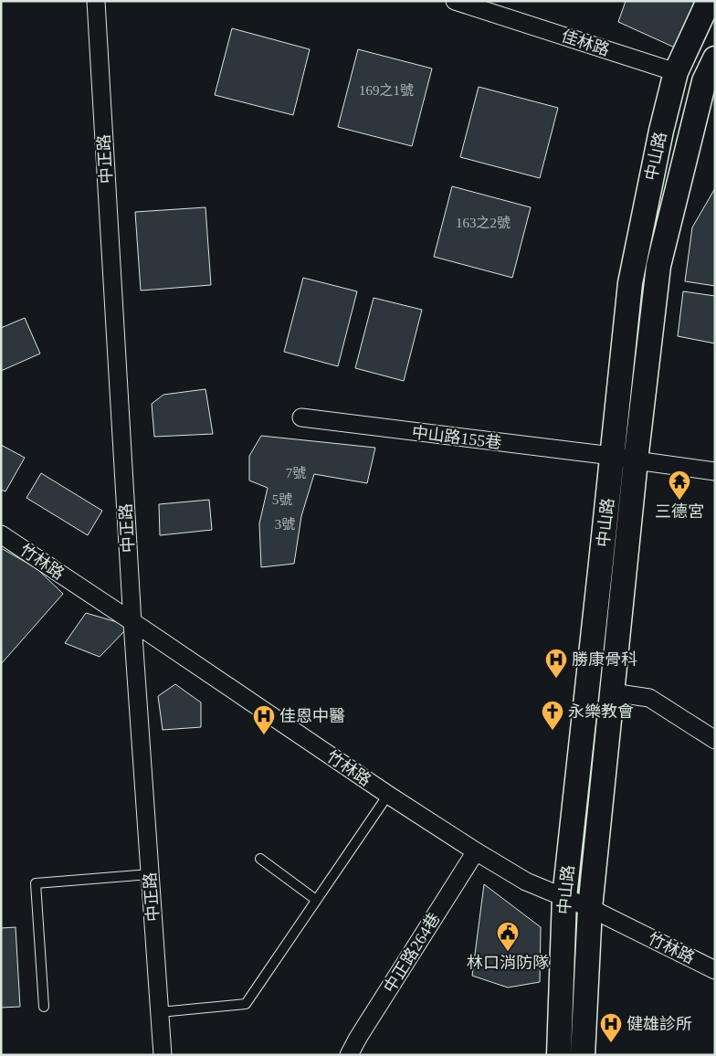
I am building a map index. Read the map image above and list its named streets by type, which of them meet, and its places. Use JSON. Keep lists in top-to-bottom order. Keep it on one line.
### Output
{"streets":{"main road":["佳林路","中山路"],"street":["中正路","中山路155巷","竹林路","中正路264巷"]},"crossings":[["佳林路","中山路"],["中山路","中山路155巷"],["中山路","竹林路"],["中正路","竹林路"],["竹林路","中正路264巷"]],"places":{"temple":["三德宮"],"hospital":["勝康骨科","佳恩中醫","健雄診所"],"church":["永樂教會"],"public building":["林口消防隊"]},"house_numbers":["169之1號","163之2號","7號","5號","3號"]}
